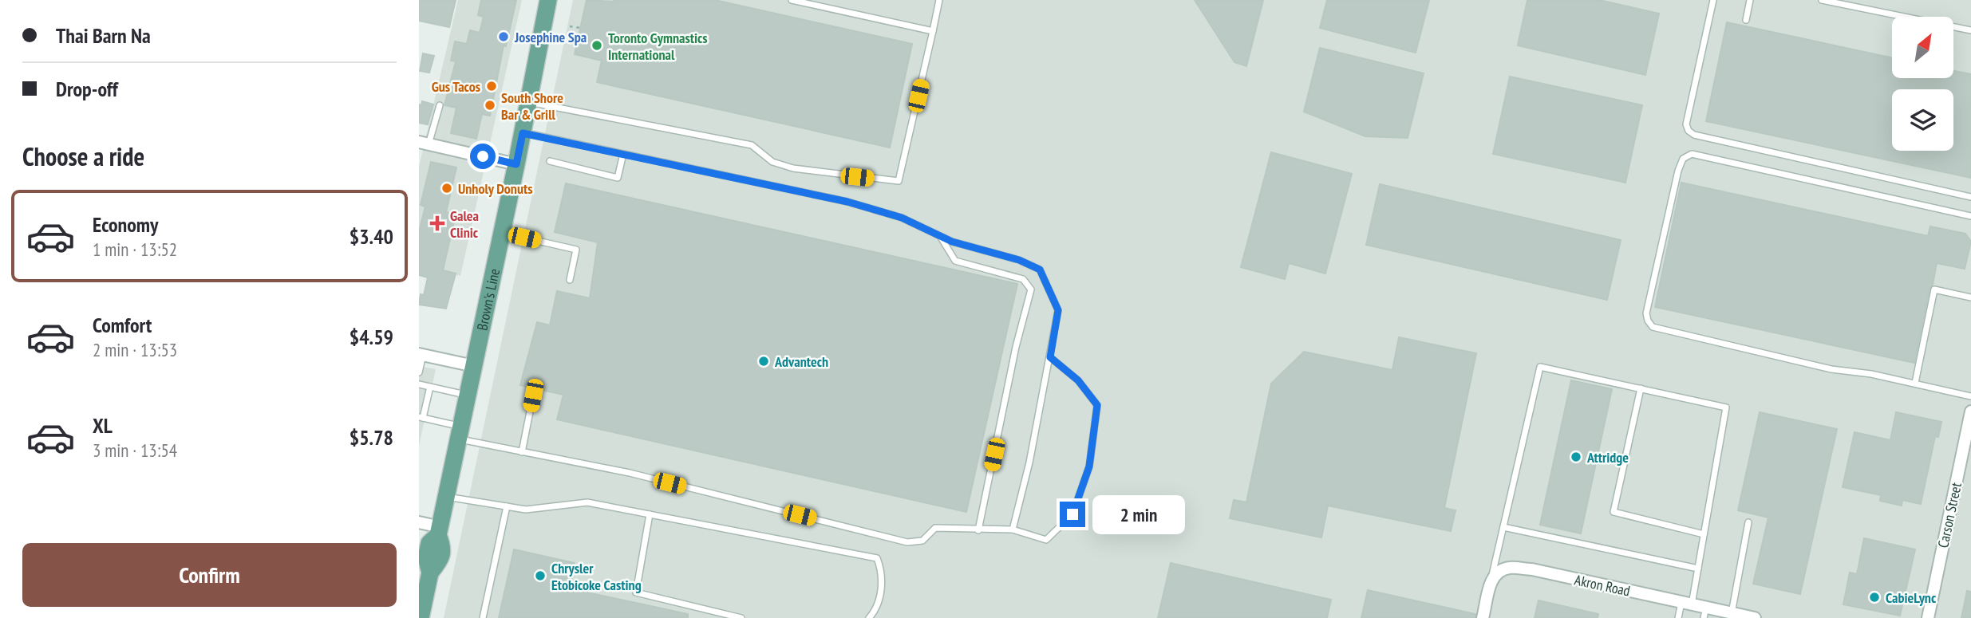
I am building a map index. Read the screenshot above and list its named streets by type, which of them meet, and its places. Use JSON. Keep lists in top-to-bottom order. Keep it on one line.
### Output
{"streets":{"main road":["Brown's Line"],"street":["Carson Street","Akron Road"]},"places":{"other":["Josephine Spa","Toronto Gymnastics International","Gus Tacos","South Shore Bar & Grill","Unholy Donuts","Advantech","Attridge","Chrysler Etobicoke Casting","CabieLync"],"health":["Galea Clinic"]},"north":"top right","page":{"banner":["Thai Barn Na","Drop-off"],"heading":"Choose a ride","list":[{"name":"Economy","note":"1 min · 13:52","value":"$3.40"},{"name":"Comfort","note":"2 min · 13:53","value":"$4.59"},{"name":"XL","note":"3 min · 13:54","value":"$5.78"}],"bubble":"2 min","buttons":"Confirm"}}
